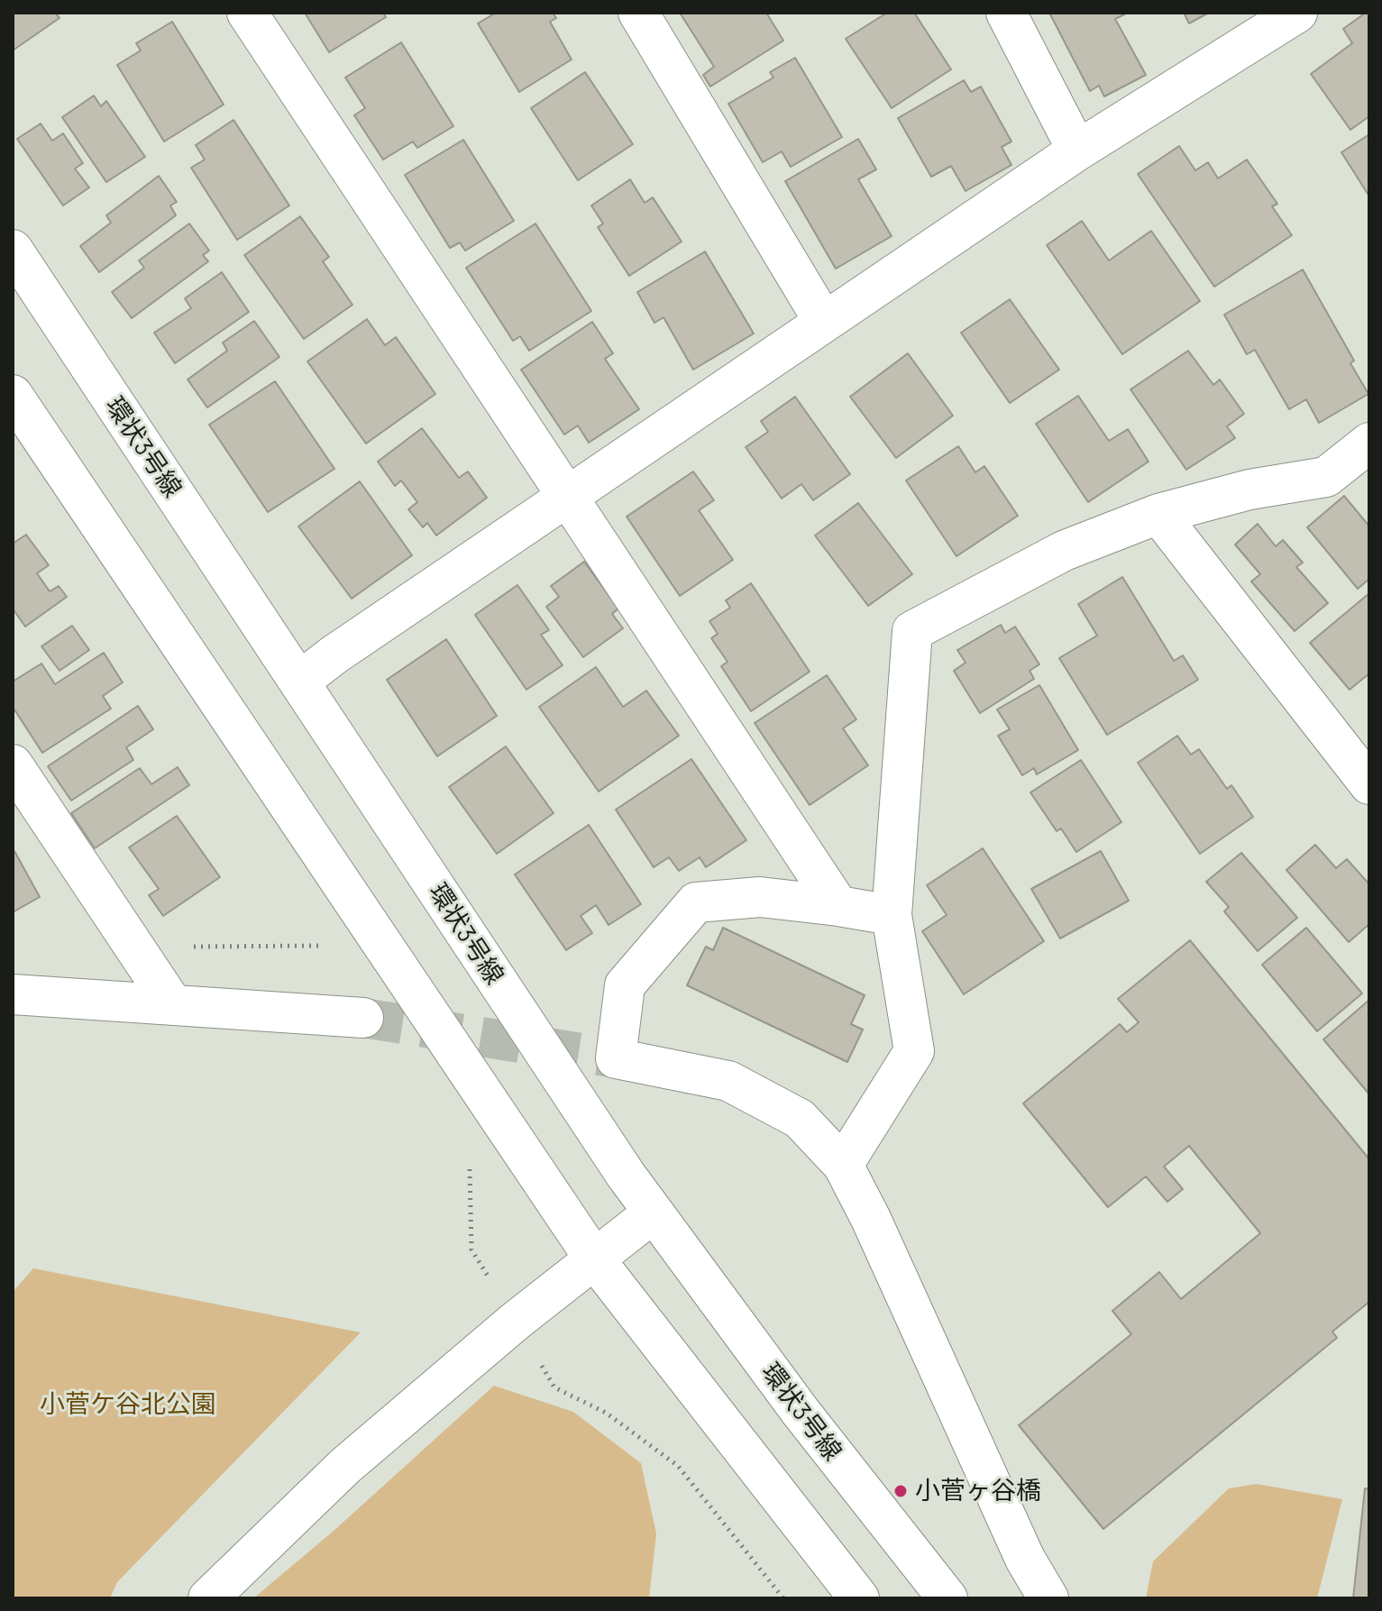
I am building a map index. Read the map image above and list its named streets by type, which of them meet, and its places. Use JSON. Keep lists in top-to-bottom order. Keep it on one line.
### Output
{"streets":{"street":["環状3号線"]},"parks":["小菅ケ谷北公園"],"places":["小菅ヶ谷橋"]}
